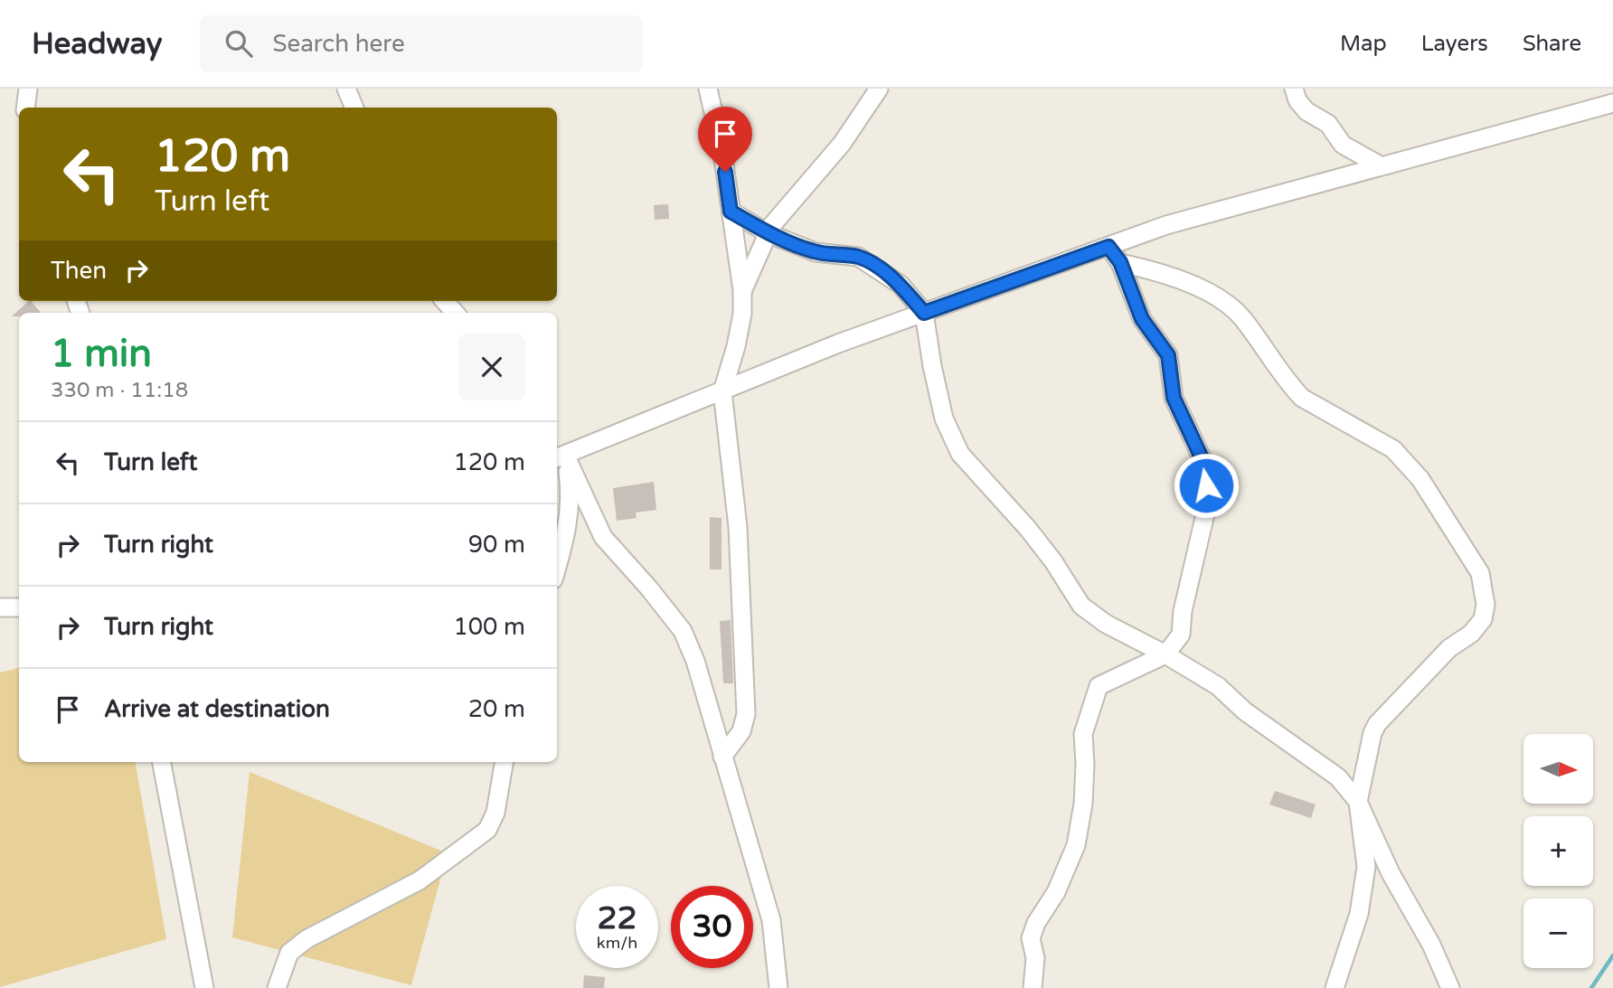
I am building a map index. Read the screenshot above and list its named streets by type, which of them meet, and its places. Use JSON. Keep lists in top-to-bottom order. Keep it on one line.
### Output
{"north":"right","page":{"header":"Headway","search":"Search here","nav":["Map","Layers","Share"],"turn":["120 m","Turn left"],"then":"Then","heading":["1 min","330 m · 11:18"],"list":[{"name":"Turn left","value":"120 m"},{"name":"Turn right","value":"90 m"},{"name":"Turn right","value":"100 m"},{"name":"Arrive at destination","value":"20 m"}],"map_buttons":["+","−"],"speed":"22 km/h","limit":"30"}}
